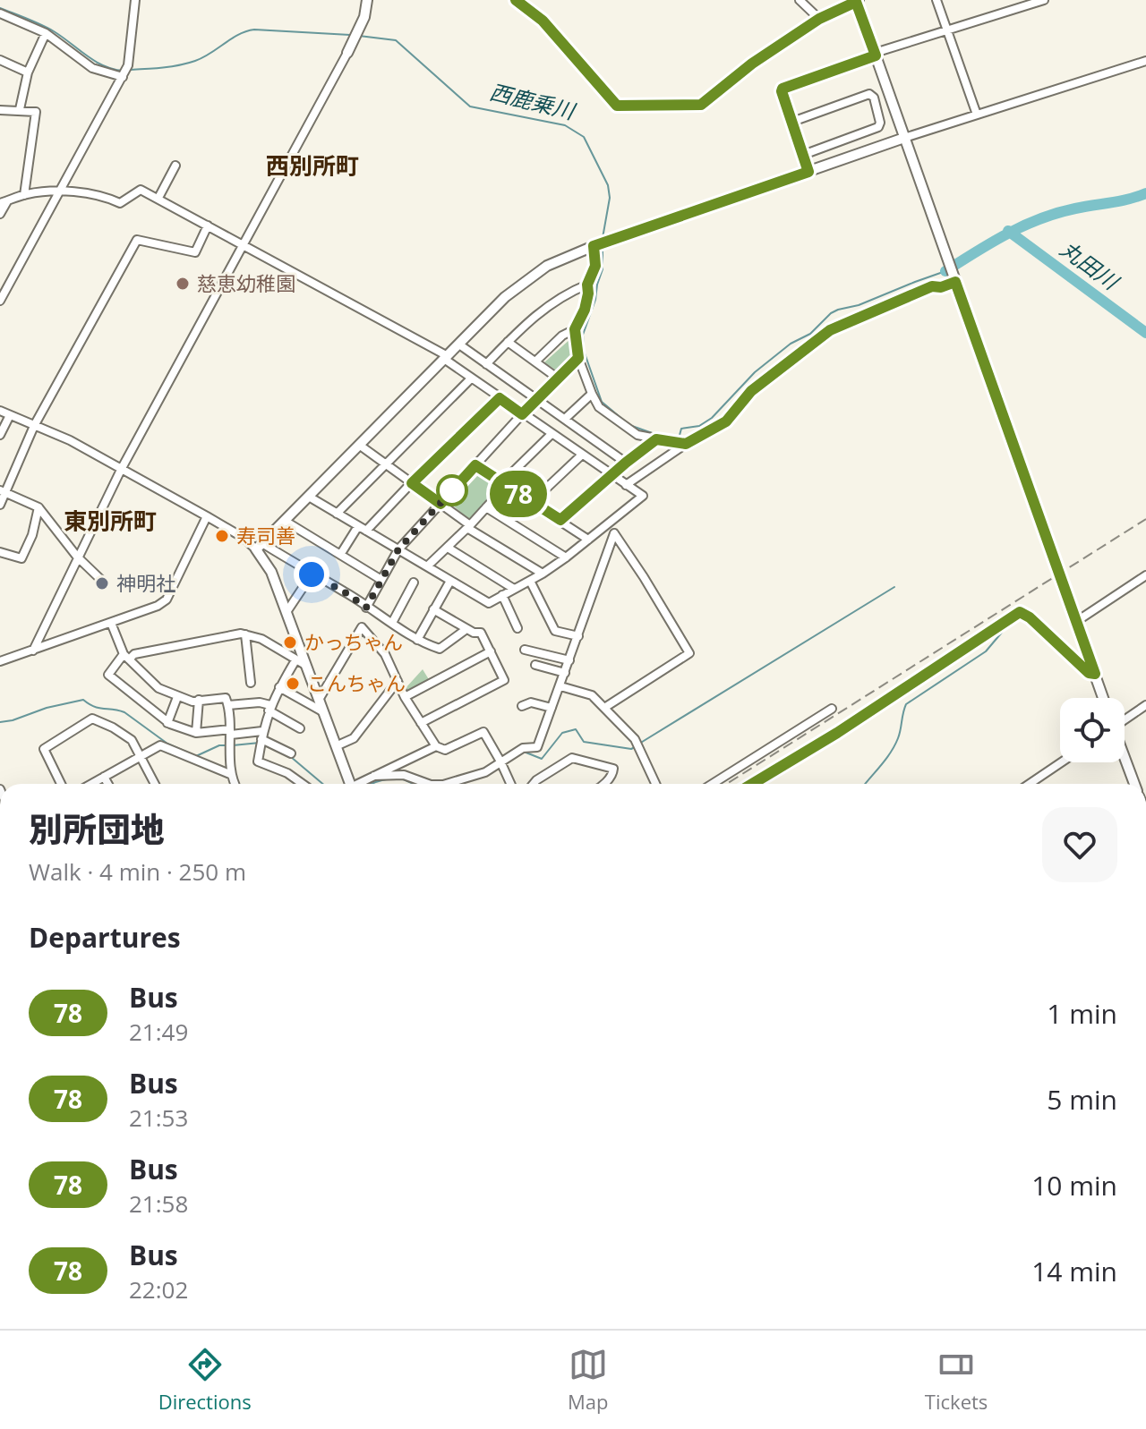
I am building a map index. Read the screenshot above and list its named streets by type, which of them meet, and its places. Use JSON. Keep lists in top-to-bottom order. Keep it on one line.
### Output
{"districts":["西別所町","東別所町"],"water":["西鹿乗川","丸田川"],"places":["慈恵幼稚園","寿司善","神明社","かっちゃん","こんちゃん"],"lines":["bus line 78"],"page":{"on_map":"78","heading":[["別所団地","Walk · 4 min · 250 m"],"Departures"],"list":[{"mark":"78","name":"Bus","note":"21:49","value":"1 min"},{"mark":"78","name":"Bus","note":"21:53","value":"5 min"},{"mark":"78","name":"Bus","note":"21:58","value":"10 min"},{"mark":"78","name":"Bus","note":"22:02","value":"14 min"}],"tabs":["Directions","Map","Tickets"]}}
